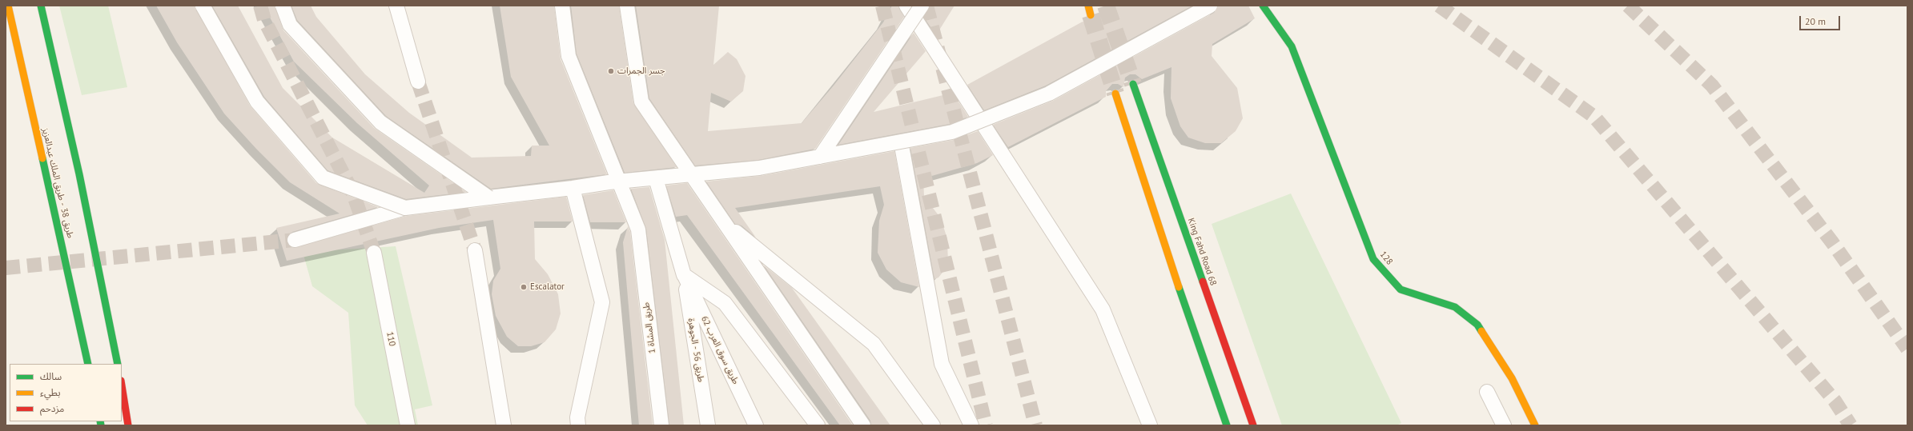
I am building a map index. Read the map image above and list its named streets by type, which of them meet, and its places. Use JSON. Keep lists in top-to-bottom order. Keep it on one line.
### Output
{"streets":{"main road":["طريق 38 - طريق الملك عبدالعزيز","King Fahd Road 68","128"],"street":["طريق المشاة 1","110","طريق 56 - الجوهرة","طريق سوق العرب 62"]},"crossings":[["طريق 56 - الجوهرة","طريق سوق العرب 62"]],"places":["جسر الجمرات","Escalator"],"legend":["سالك","بطيء","مزدحم"],"scale_bar":"20 m"}
